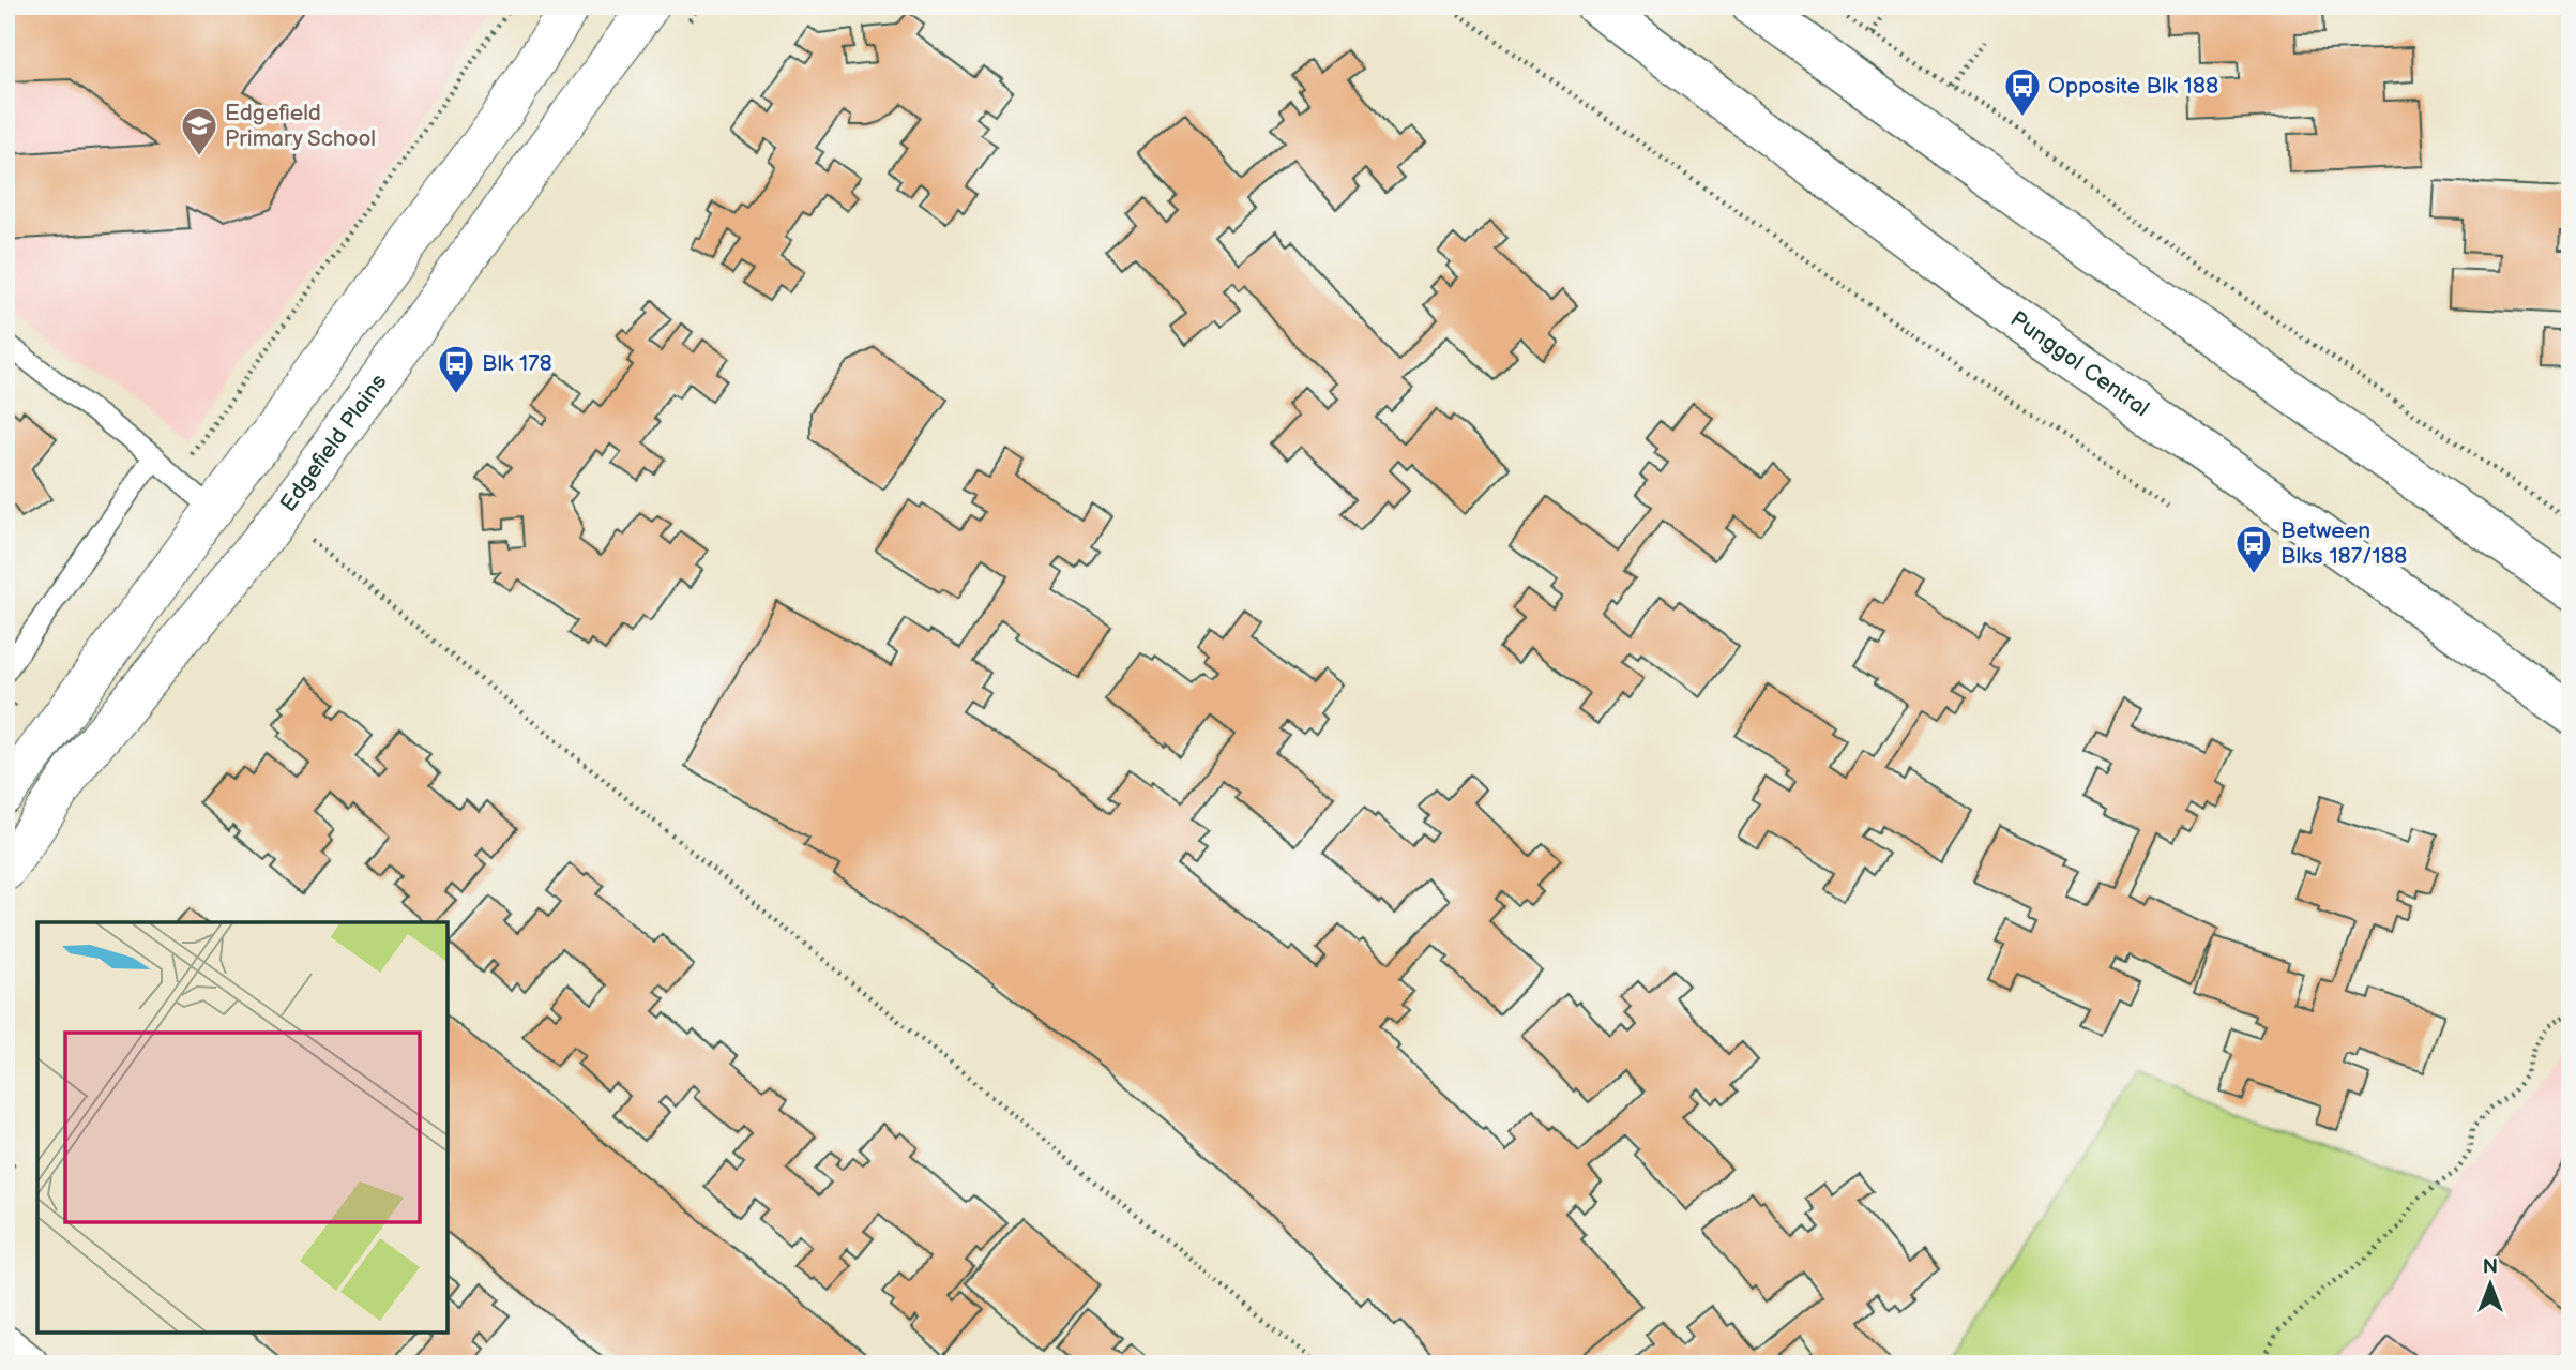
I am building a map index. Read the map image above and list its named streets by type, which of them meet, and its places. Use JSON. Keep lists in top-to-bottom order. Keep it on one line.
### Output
{"streets":{"main road":["Punggol Central"],"street":["Edgefield Plains"]},"places":{"bus stop":["Opposite Blk 188","Blk 178","Between Blks 187/188"],"school or university":["Edgefield Primary School"]},"north":"top"}
